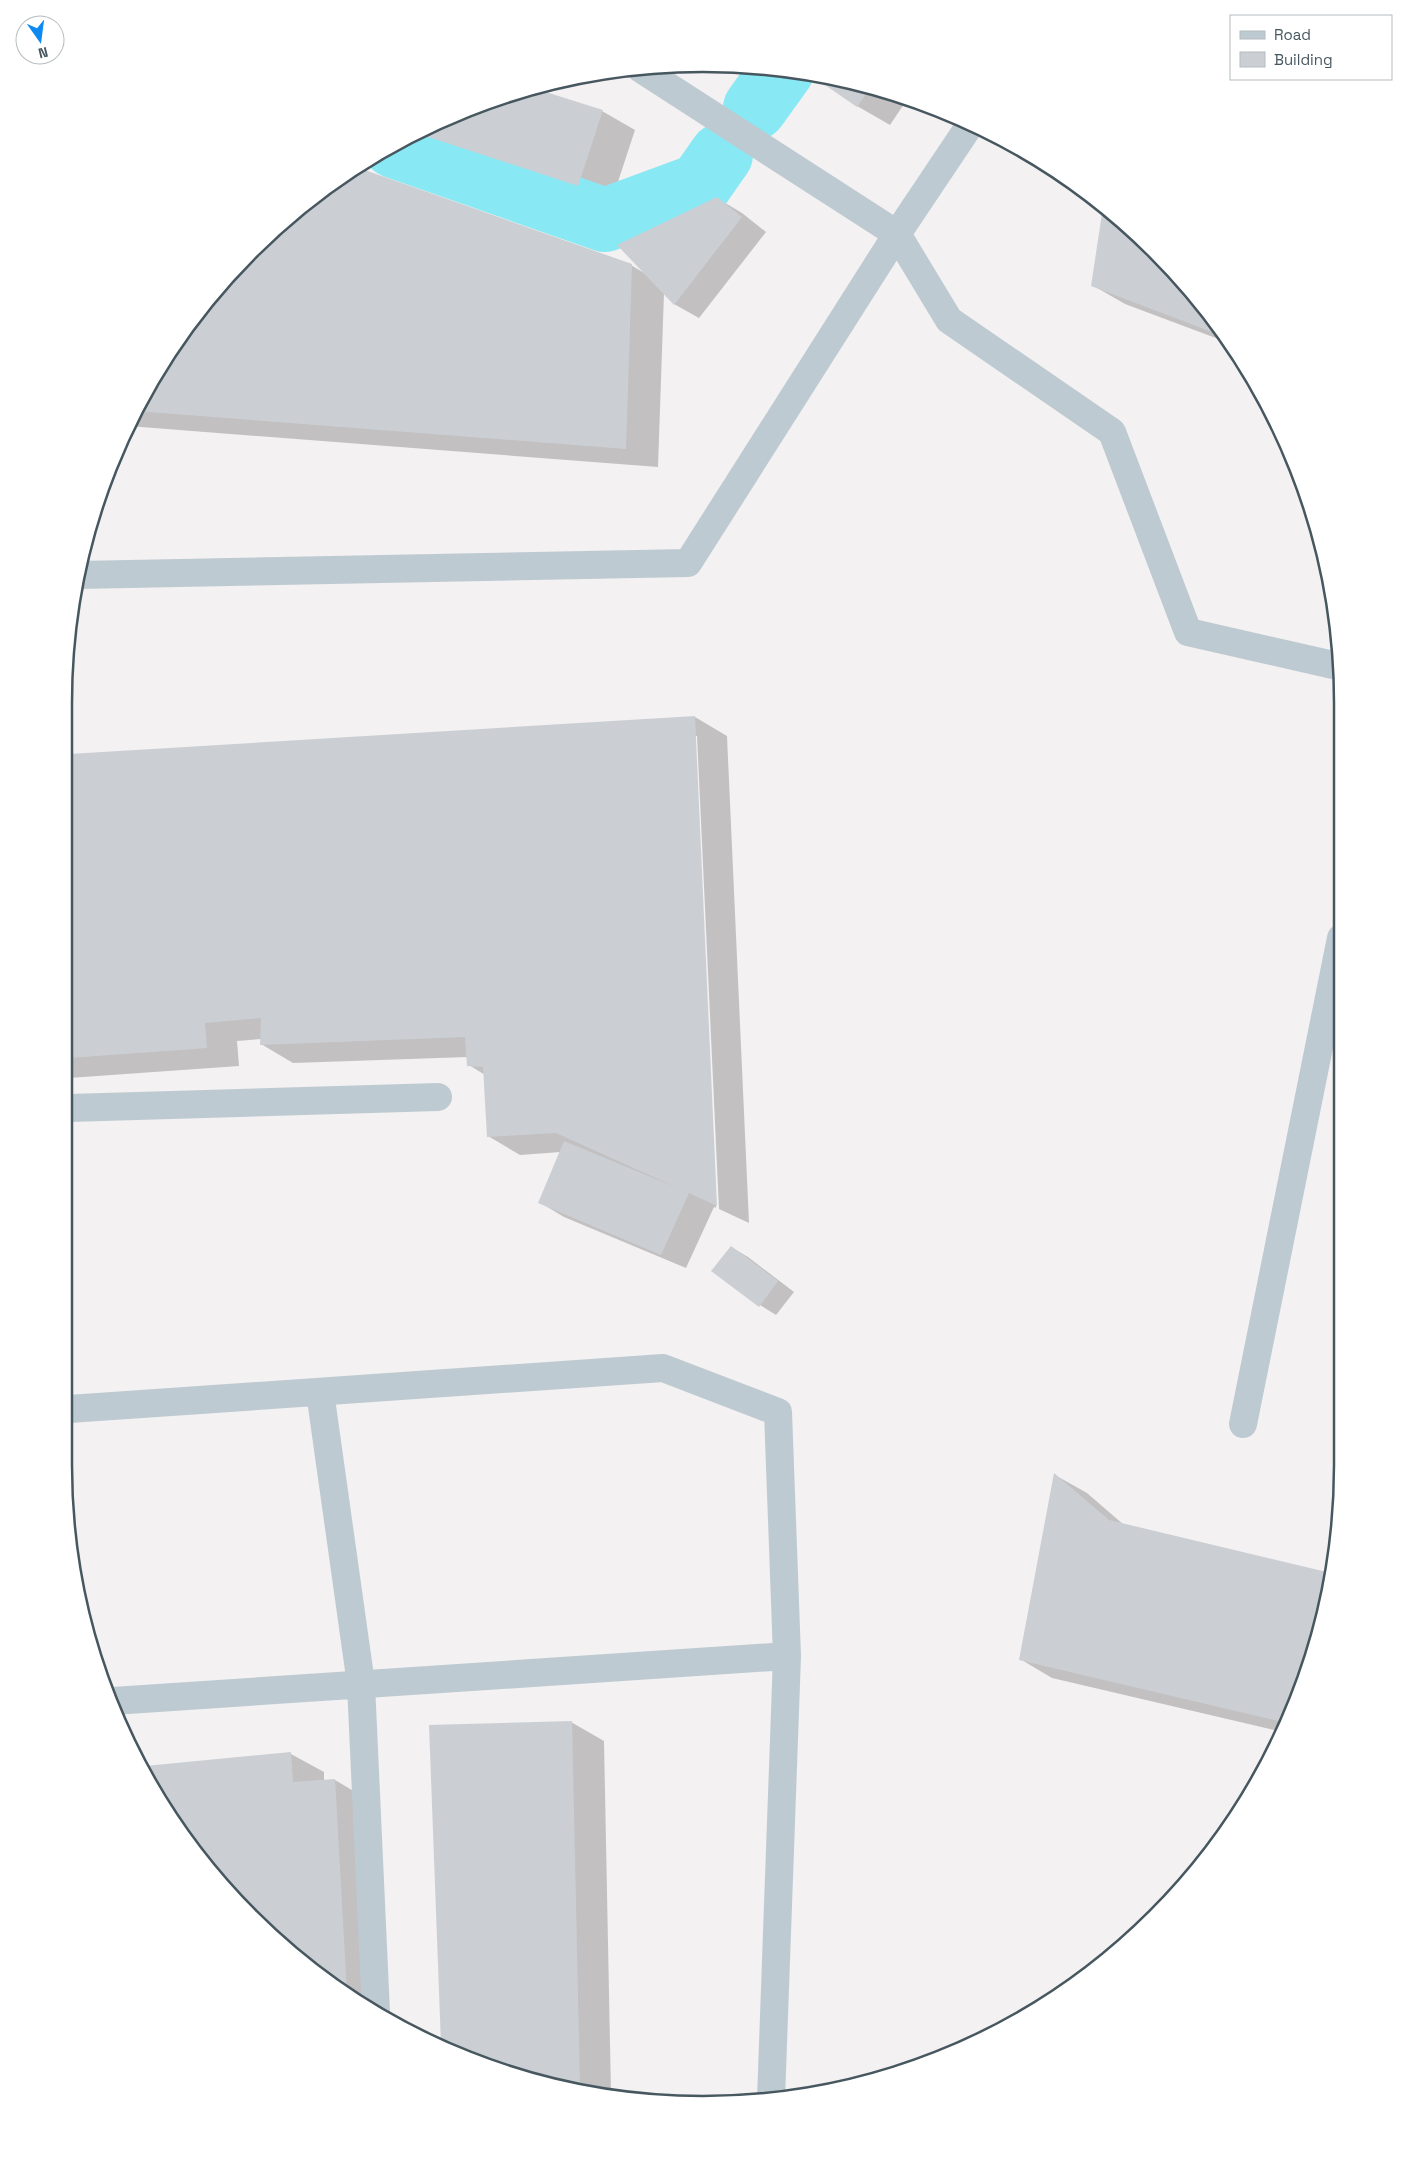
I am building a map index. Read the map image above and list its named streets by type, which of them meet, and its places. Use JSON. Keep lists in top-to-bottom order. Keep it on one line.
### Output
{"legend":["Road","Building"],"north":"bottom"}
